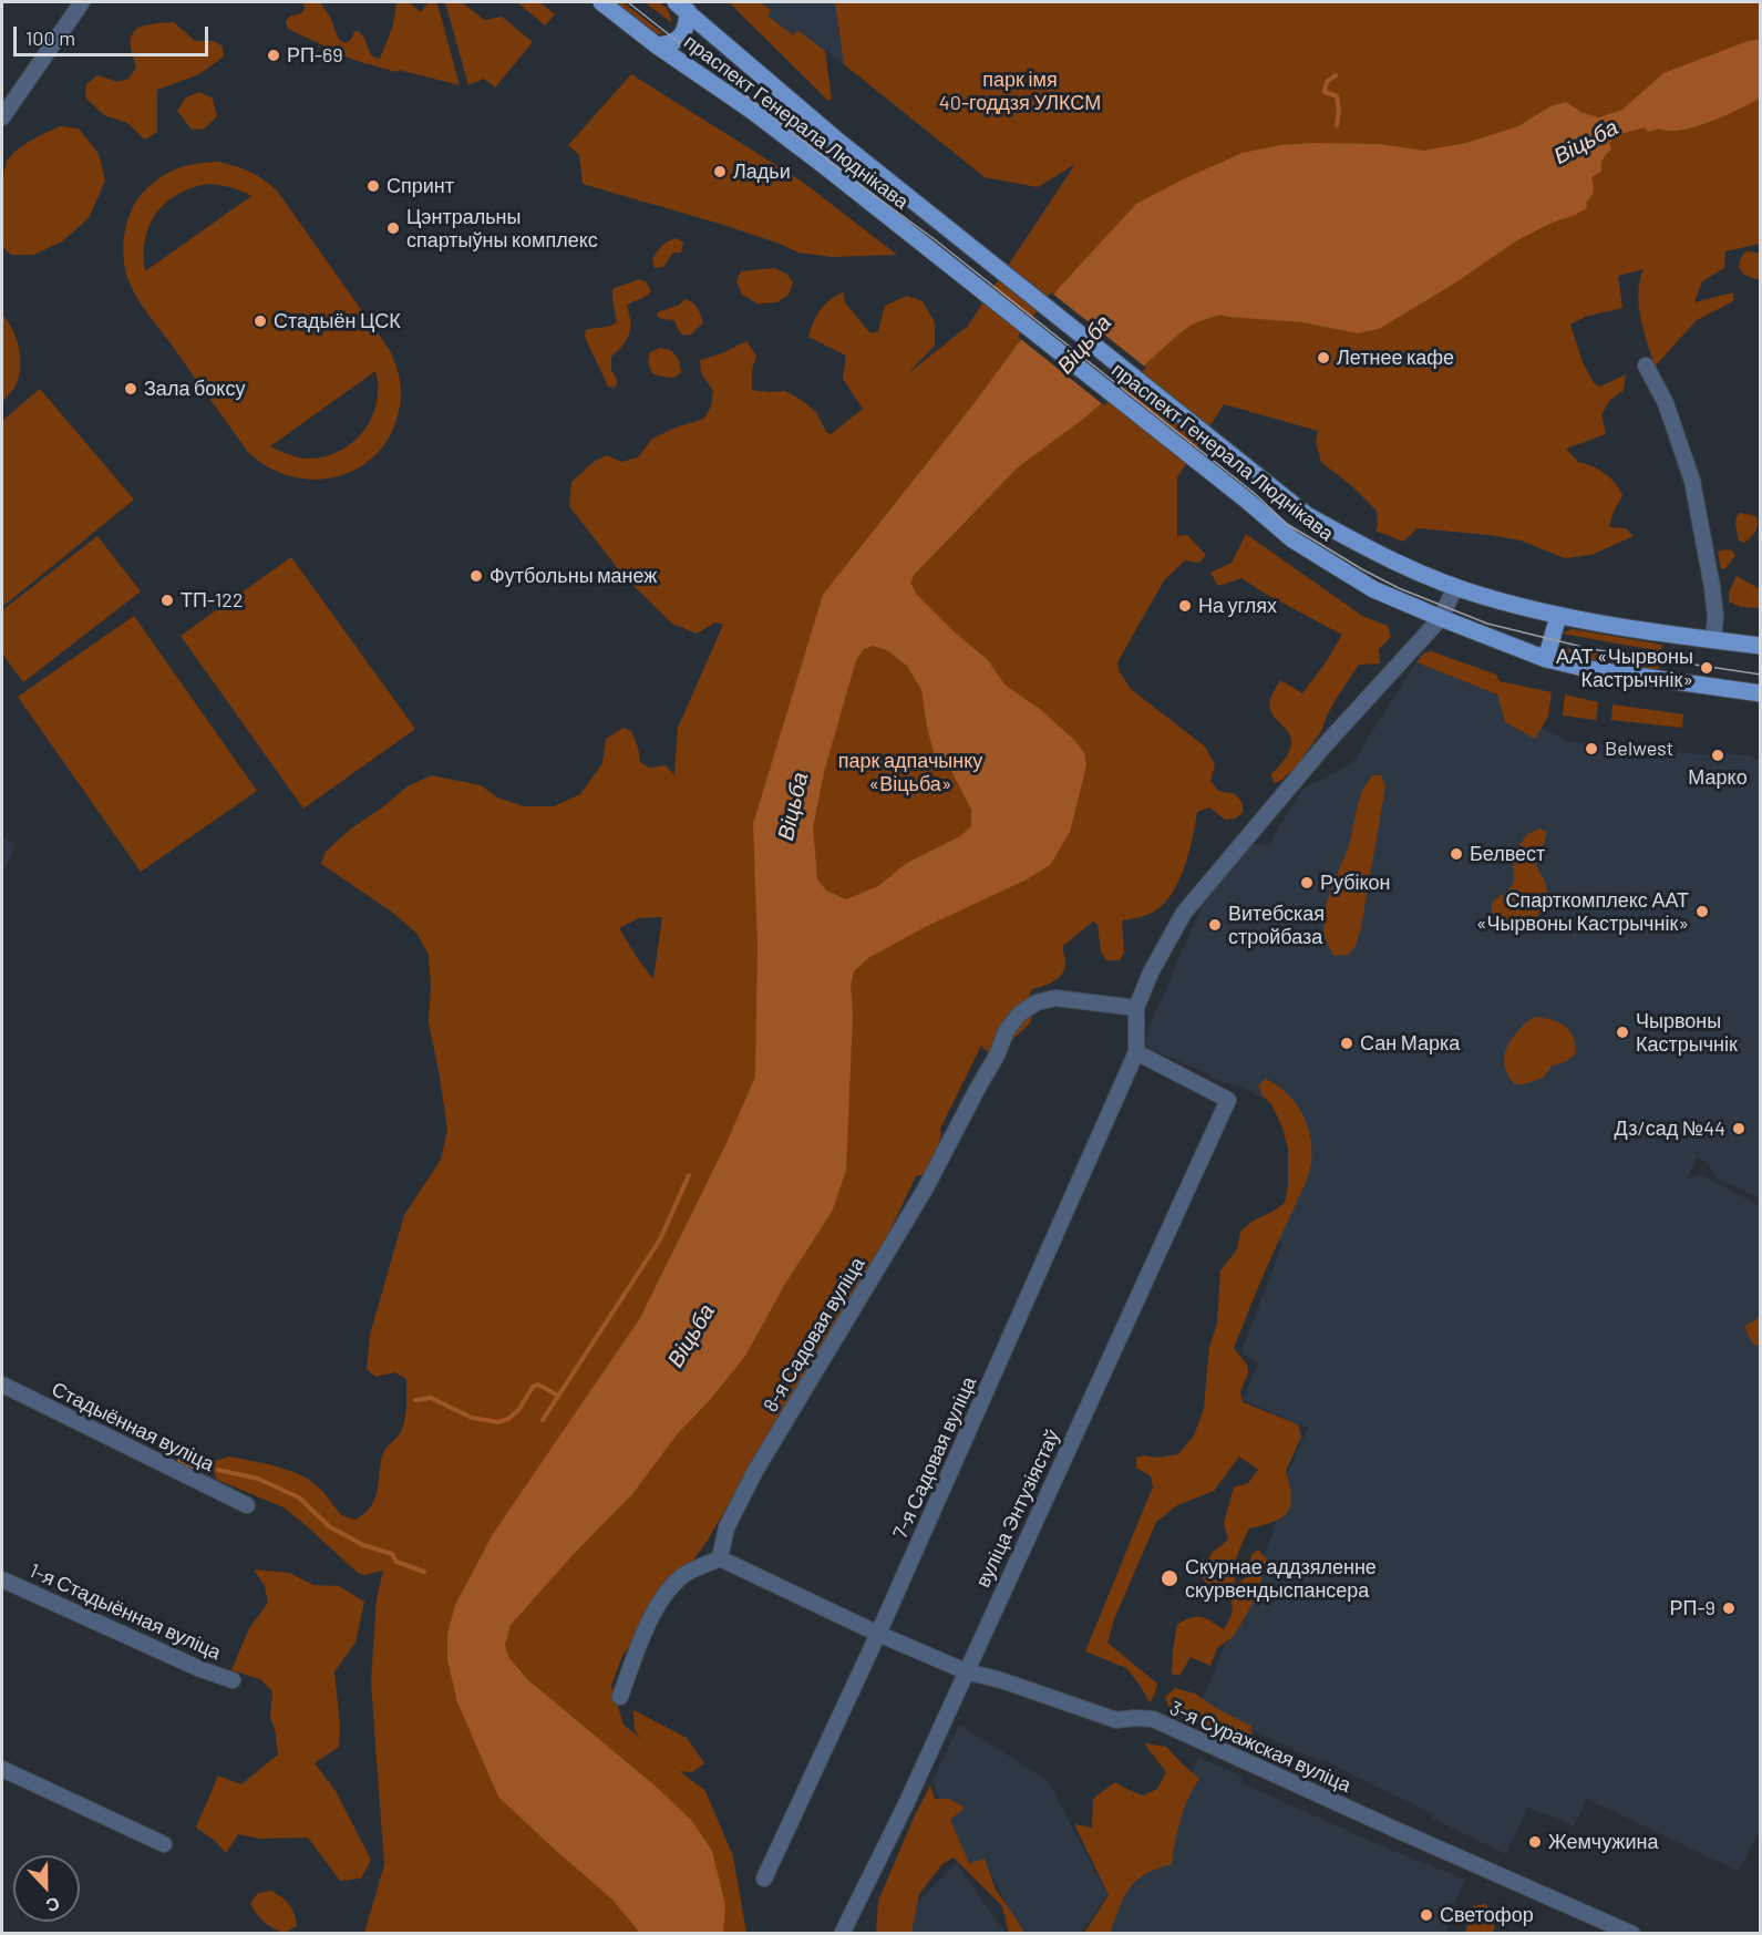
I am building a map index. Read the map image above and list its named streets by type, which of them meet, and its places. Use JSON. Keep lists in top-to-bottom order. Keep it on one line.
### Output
{"streets":{"main road":["праспект Генерала Люднікава"],"street":["8-я Садовая вуліца","Стадыённая вуліца","7-я Садовая вуліца","вуліца Энтузіястаў","1-я Стадыённая вуліца","3-я Суражская вуліца"]},"crossings":[["8-я Садовая вуліца","3-я Суражская вуліца"],["7-я Садовая вуліца","вуліца Энтузіястаў"],["7-я Садовая вуліца","3-я Суражская вуліца"],["вуліца Энтузіястаў","3-я Суражская вуліца"]],"water":["Віцьба"],"parks":["парк імя 40-годдзя УЛКСМ","парк адпачынку «Віцьба»"],"places":["РП-69","Ладьи","Спринт","Цэнтральны спартыўны комплекс","Стадыён ЦСК","Летнее кафе","Зала боксу","Футбольны манеж","ТП-122","На углях","ААТ «Чырвоны Кастрычнік»","Belwest","Марко","Белвест","Рубікон","Спарткомплекс ААТ «Чырвоны Кастрычнік»","Витебская стройбаза","Чырвоны Кастрычнік","Сан Марка","Дз/сад №44","Скурнае аддзяленне скурвендыспансера","РП-9","Жемчужина","Светофор"],"scale_bar":"100 m","north":"bottom"}
